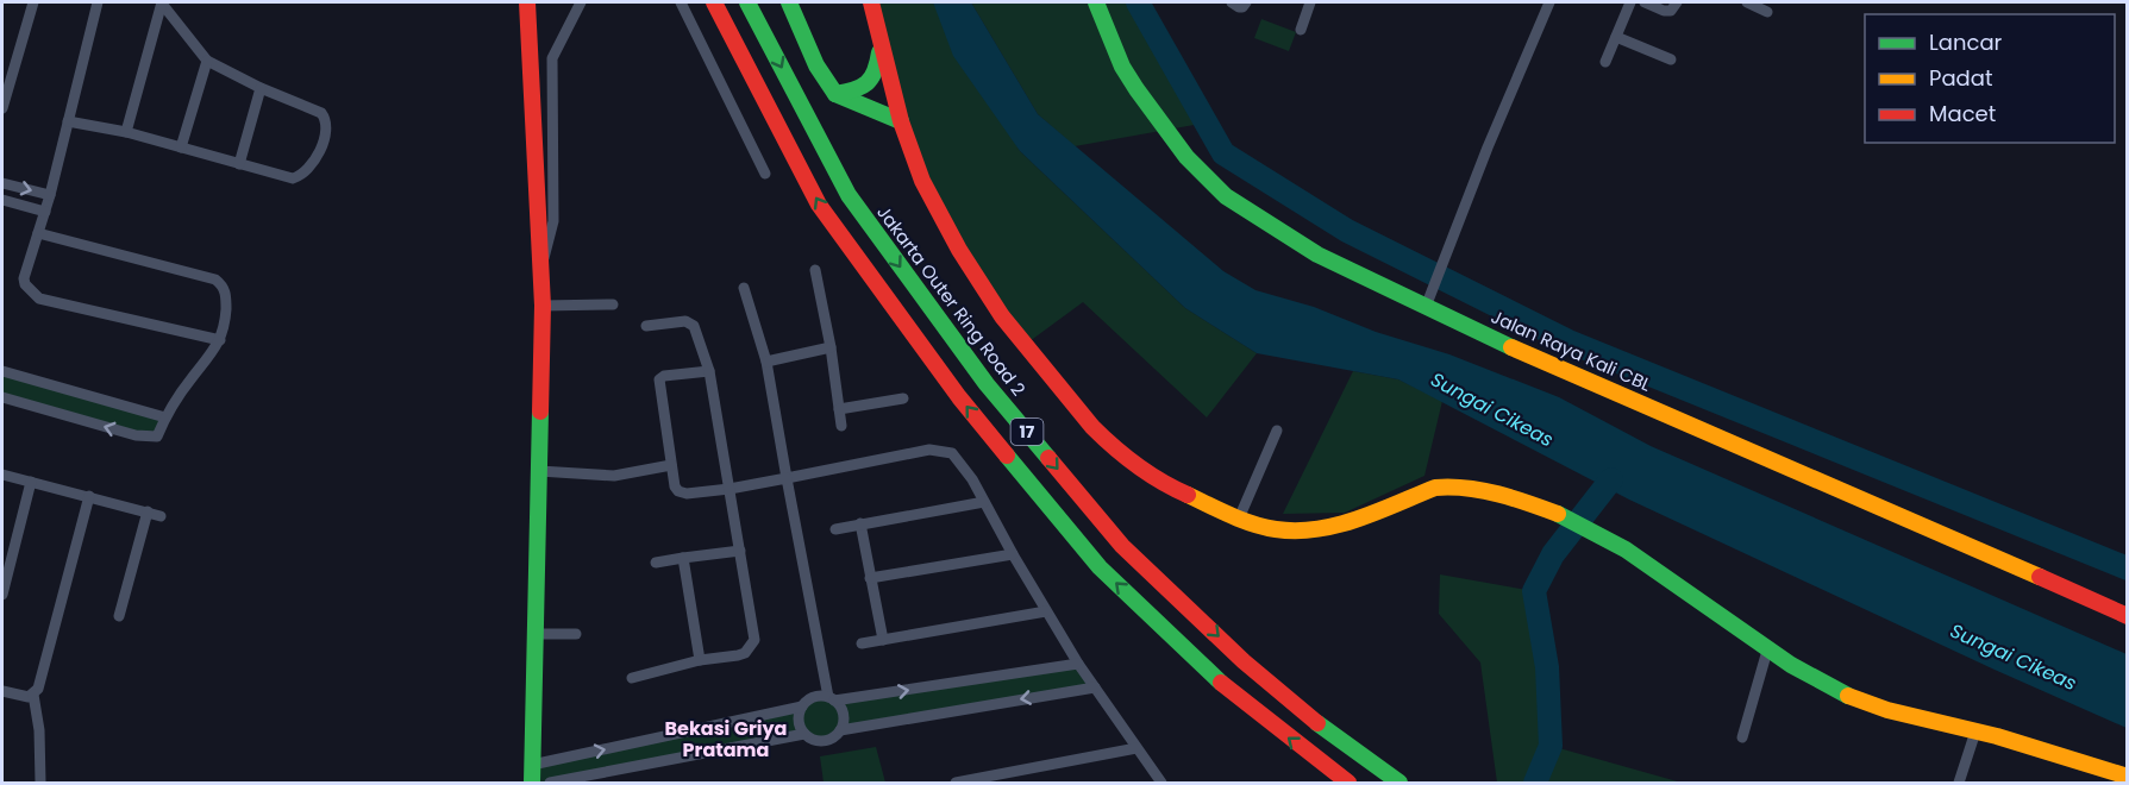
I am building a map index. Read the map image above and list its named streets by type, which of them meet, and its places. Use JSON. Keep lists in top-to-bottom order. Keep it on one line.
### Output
{"streets":{"main road":["Jakarta Outer Ring Road 2","Jalan Raya Kali CBL","17"]},"districts":["Bekasi Griya Pratama"],"water":["Sungai Cikeas"],"legend":["Lancar","Padat","Macet"]}
